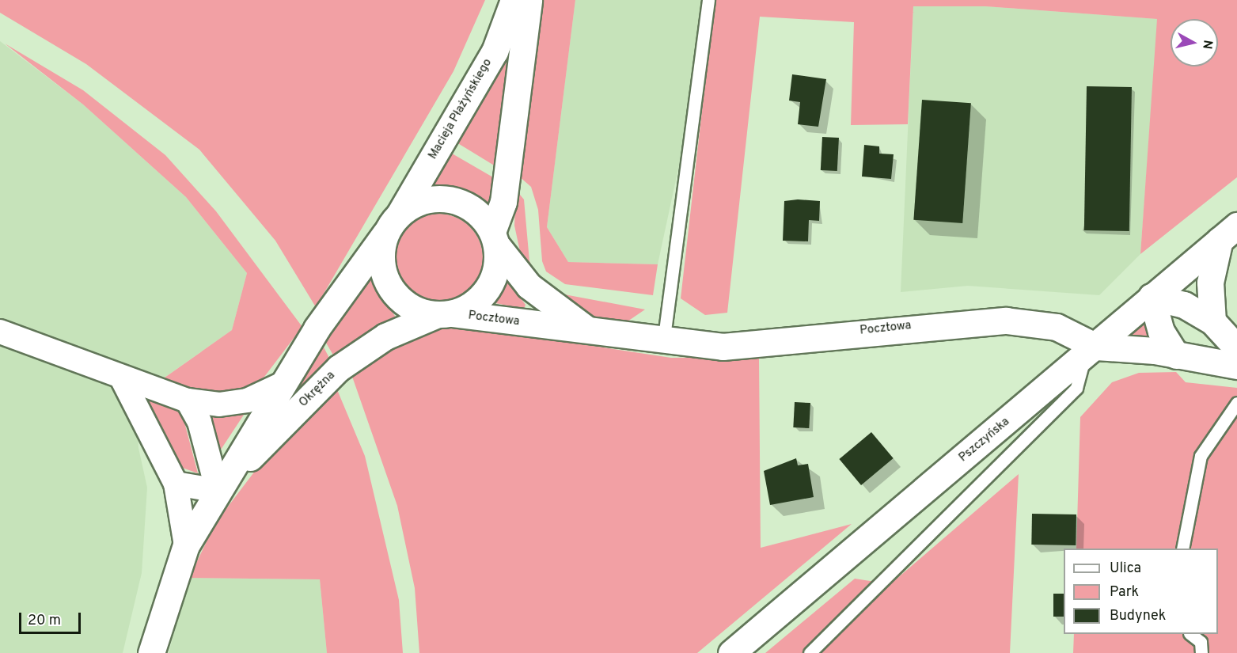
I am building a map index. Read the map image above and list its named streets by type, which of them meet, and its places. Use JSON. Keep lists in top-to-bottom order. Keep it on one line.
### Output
{"streets":{"street":["Macieja Płażyńskiego","Pocztowa","Okrężna","Pszczyńska"]},"crossings":[["Macieja Płażyńskiego","Pocztowa"],["Macieja Płażyńskiego","Okrężna"],["Pocztowa","Okrężna"],["Pocztowa","Pszczyńska"]],"legend":["Ulica","Park","Budynek"],"scale_bar":"20 m","north":"right"}
